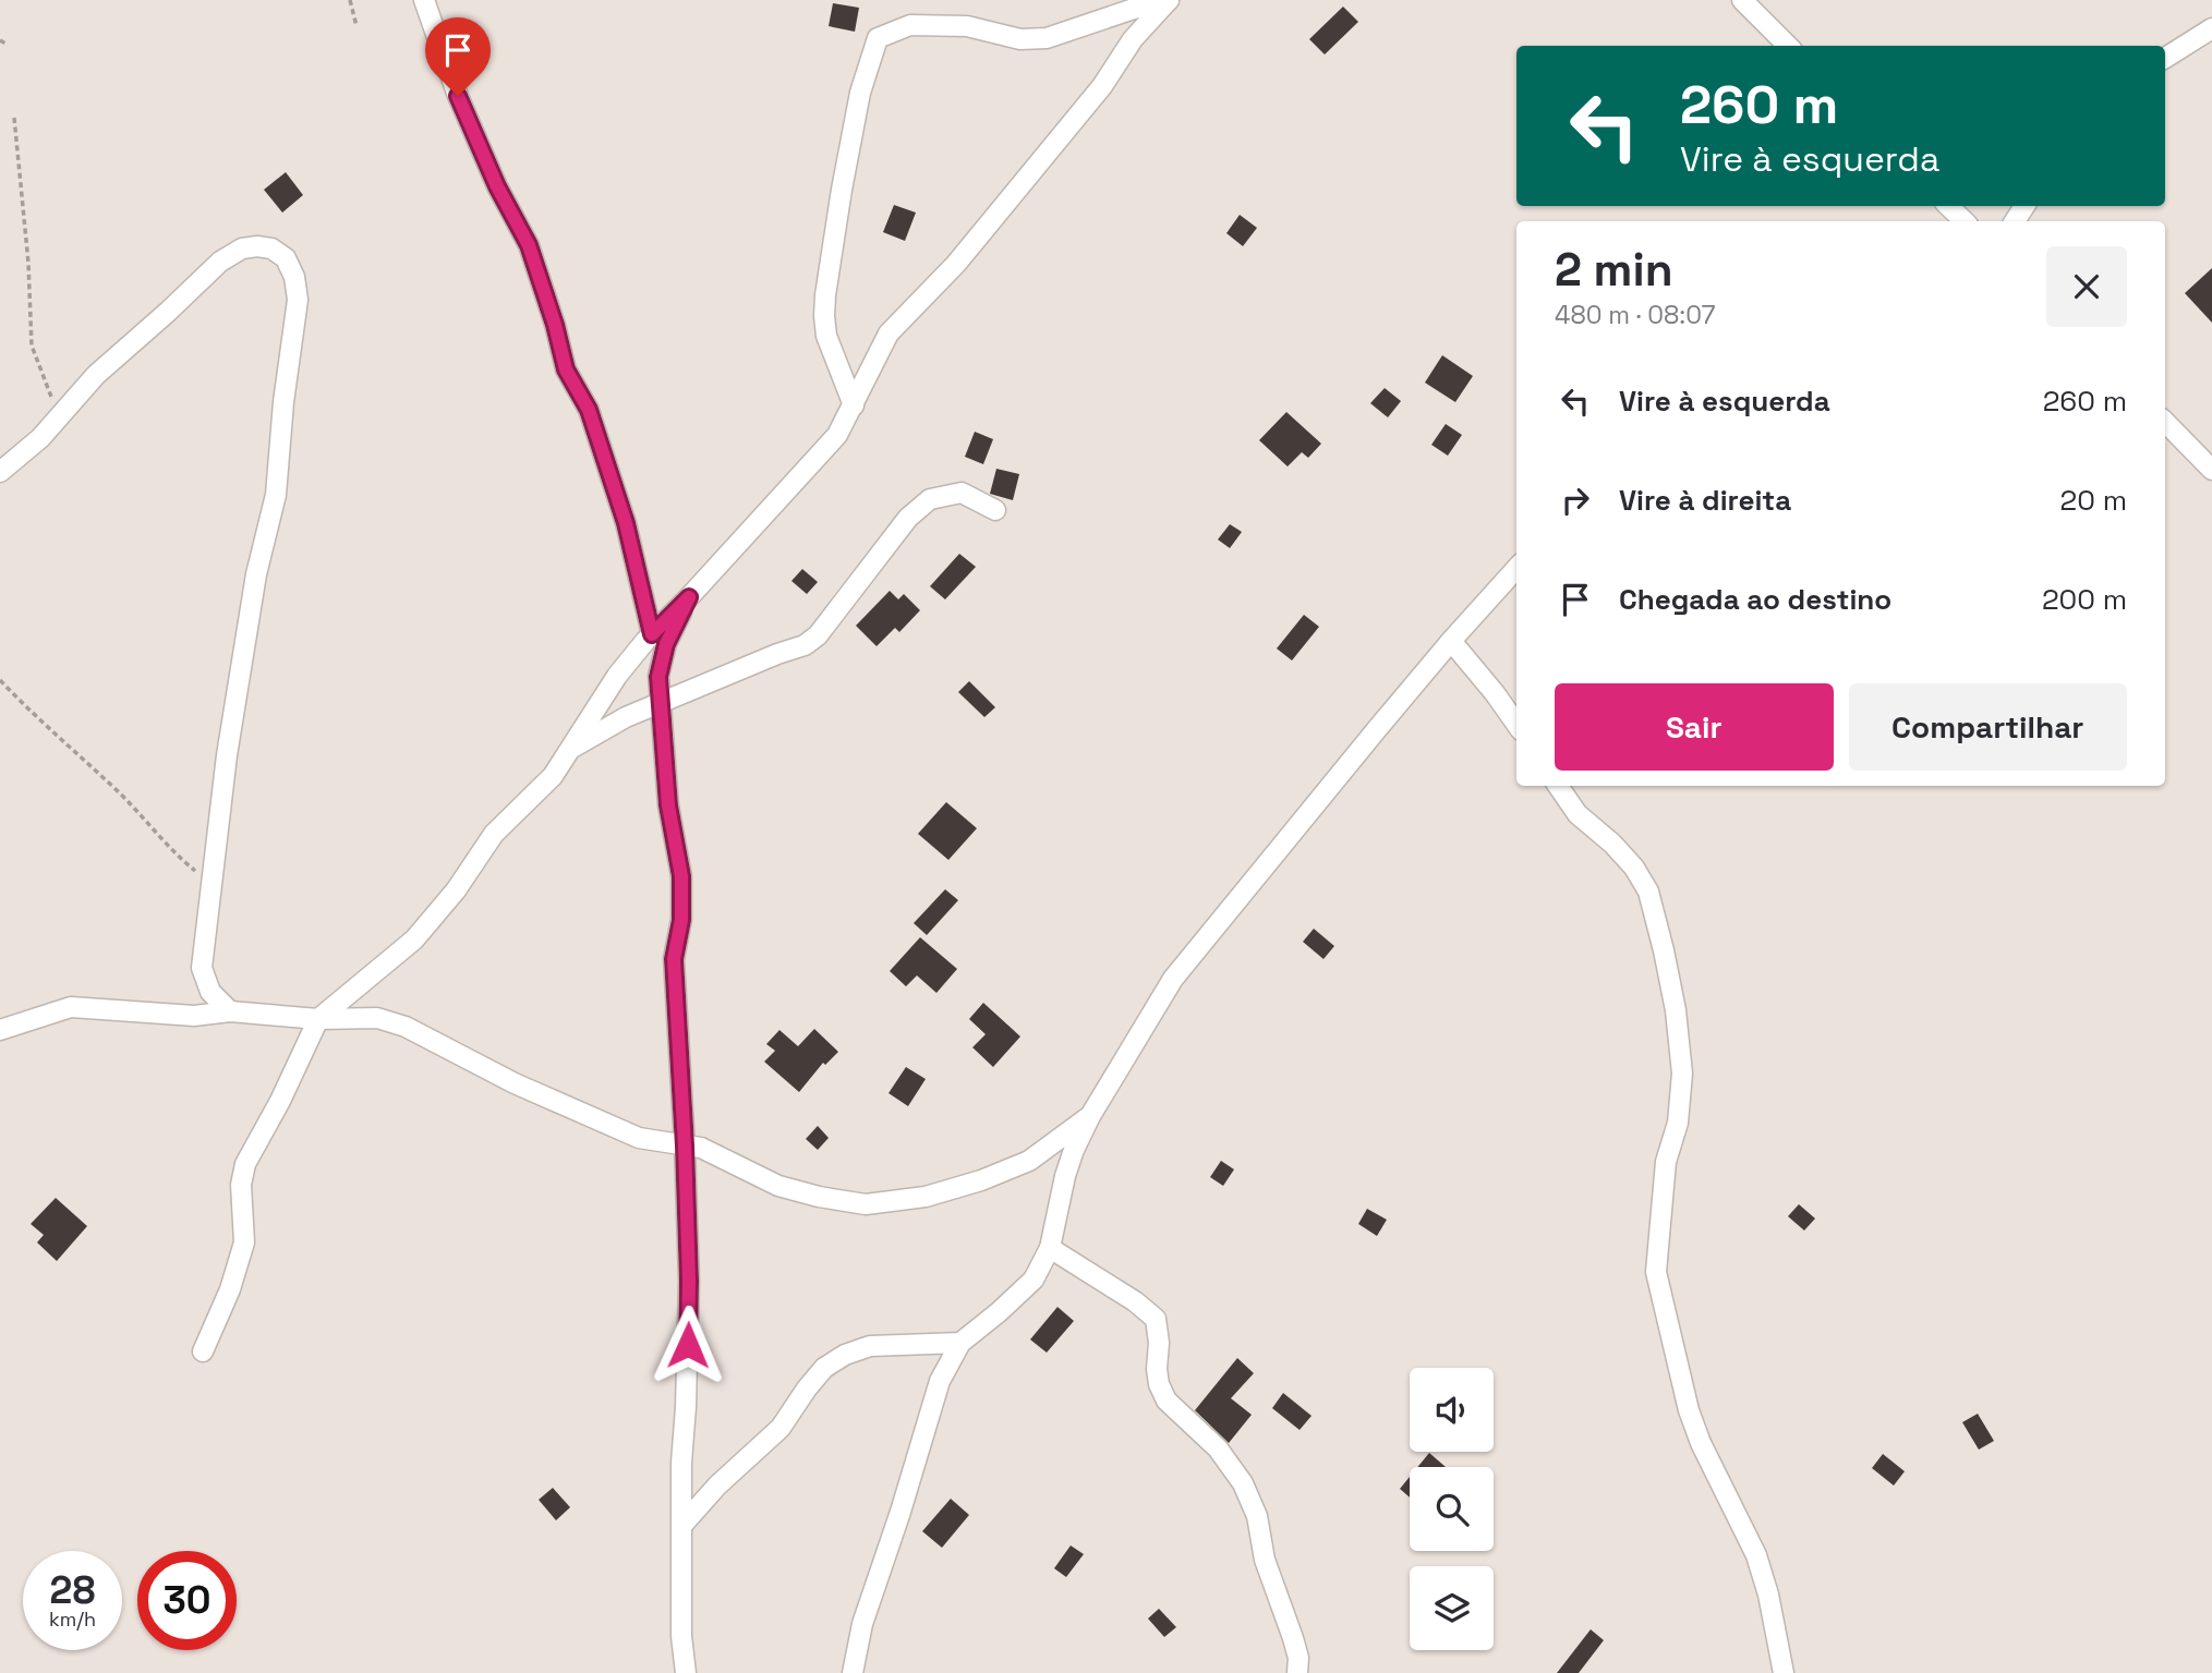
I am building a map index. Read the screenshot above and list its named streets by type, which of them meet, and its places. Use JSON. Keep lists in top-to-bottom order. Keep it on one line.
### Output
{"page":{"turn":["260 m","Vire à esquerda"],"heading":["2 min","480 m · 08:07"],"list":[{"name":"Vire à esquerda","value":"260 m"},{"name":"Vire à direita","value":"20 m"},{"name":"Chegada ao destino","value":"200 m"}],"buttons":["Sair","Compartilhar"],"speed":"28 km/h","limit":"30"}}
